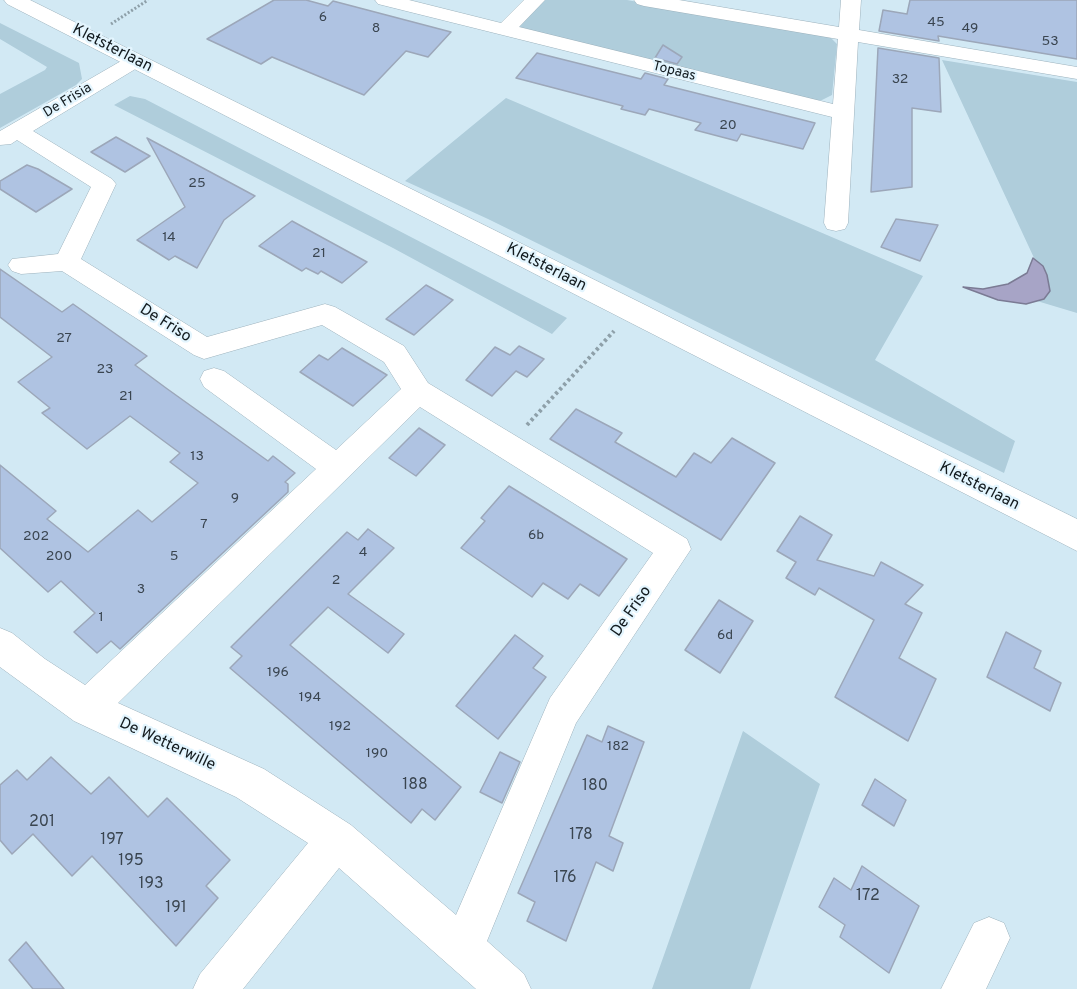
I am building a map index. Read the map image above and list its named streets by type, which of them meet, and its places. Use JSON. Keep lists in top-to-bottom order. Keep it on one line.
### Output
{"streets":{"main road":["Kletsterlaan"],"street":["Topaas","De Frisia","De Friso","De Wetterwille"]},"crossings":[["Kletsterlaan","De Frisia"],["De Friso","De Wetterwille"]],"house_numbers":["6","45","8","49","53","32","20","25","14","21","27","23","21","13","9","7","6b","202","4","200","5","2","3","1","6d","196","194","192","182","190","188","180","201","178","197","195","176","193","172","191"]}
